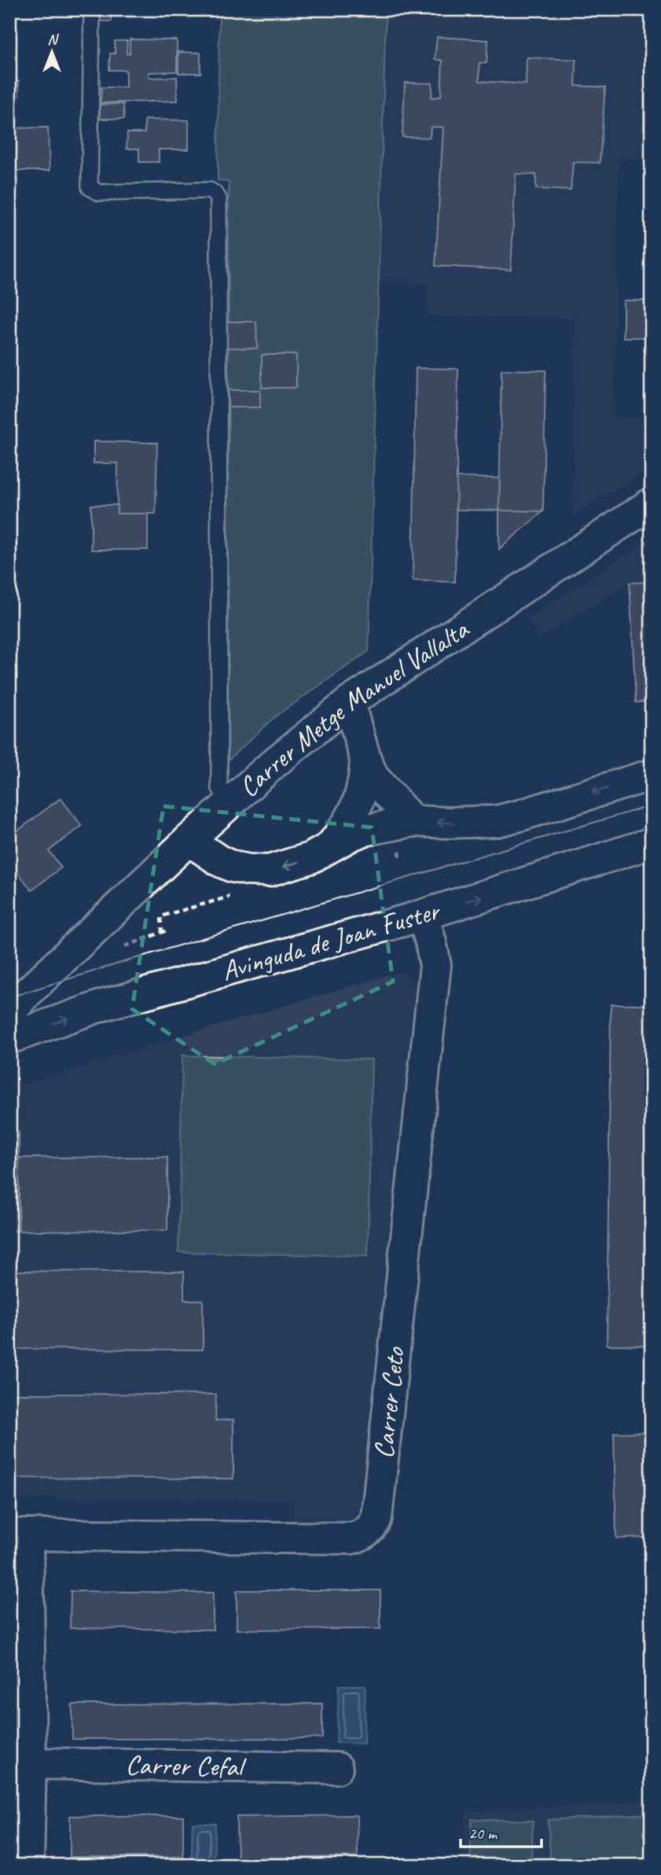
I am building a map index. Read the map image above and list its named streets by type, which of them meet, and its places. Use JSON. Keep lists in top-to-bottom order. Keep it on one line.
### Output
{"streets":{"street":["Carrer Metge Manuel Vallalta","Avinguda de Joan Fuster","Carrer Ceto","Carrer Cefal"]},"crossings":[["Avinguda de Joan Fuster","Carrer Ceto"]],"scale_bar":"20 m","north":"top"}
